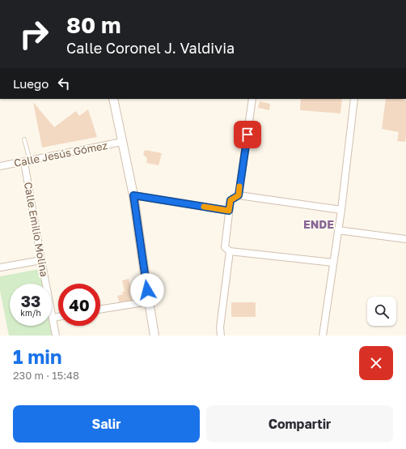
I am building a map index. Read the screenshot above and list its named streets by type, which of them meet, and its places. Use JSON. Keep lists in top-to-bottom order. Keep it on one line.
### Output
{"streets":{"street":["Calle Jesús Gómez","Calle Emilio Molina"]},"crossings":[["Calle Jesús Gómez","Calle Emilio Molina"]],"districts":["ENDE"],"page":{"turn":["80 m","Calle Coronel J. Valdivia"],"then":"Luego","speed":"33 km/h","limit":"40","heading":["1 min","230 m · 15:48"],"buttons":["Salir","Compartir"]}}
